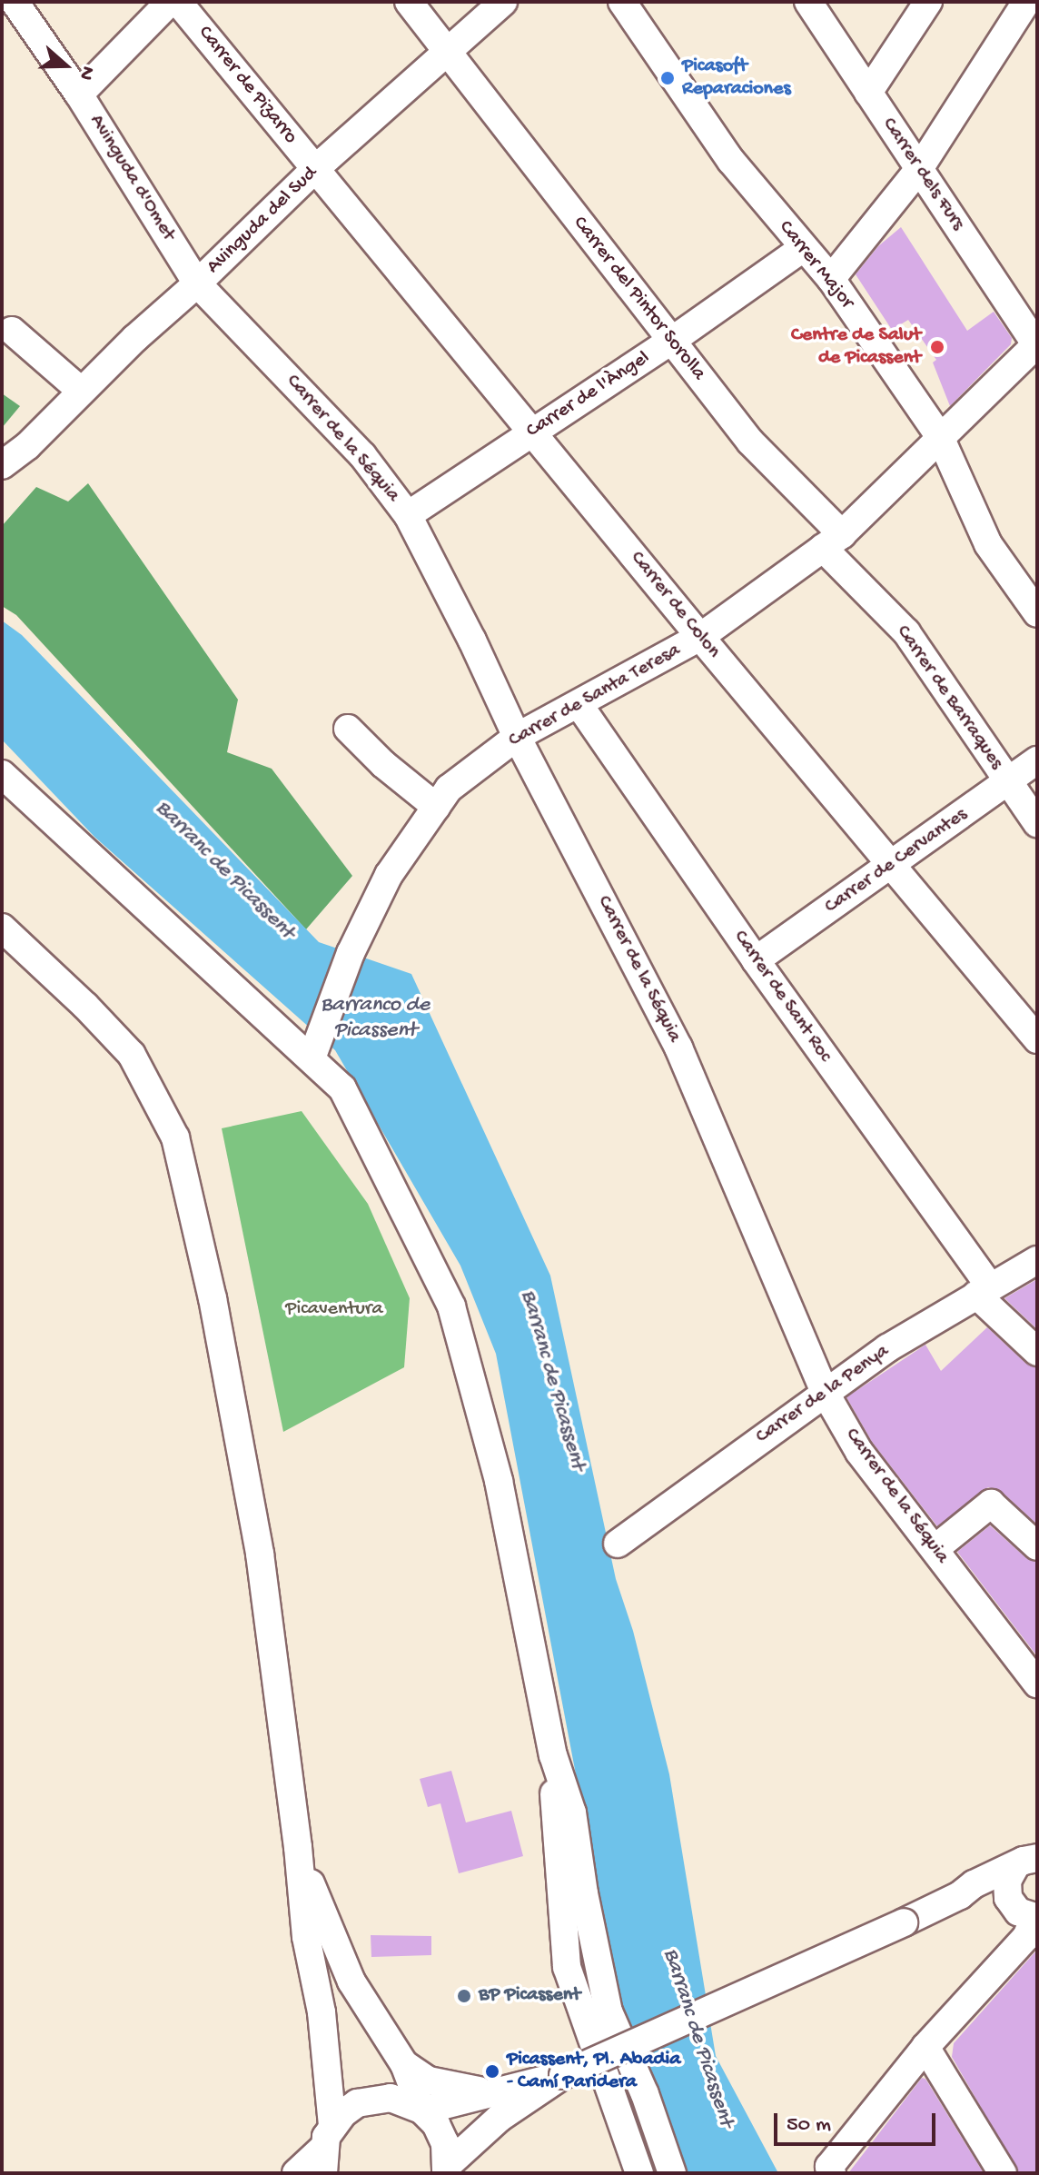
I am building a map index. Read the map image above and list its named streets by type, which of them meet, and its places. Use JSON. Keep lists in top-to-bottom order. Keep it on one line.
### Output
{"streets":{"street":["Carrer de Pizarro","Carrer dels Furs","Avinguda d'Omet","Avinguda del Sud","Carrer Major","Carrer del Pintor Sorolla","Carrer de l'Àngel","Carrer de la Séquia","Carrer de Colon","Carrer de Santa Teresa","Carrer de Barraques","Carrer de Cervantes","Carrer de Sant Roc","Carrer de la Penya"]},"crossings":[["Carrer de Pizarro","Avinguda del Sud"],["Carrer de Pizarro","Carrer de Colon"],["Carrer dels Furs","Carrer de Santa Teresa"],["Avinguda d'Omet","Avinguda del Sud"],["Avinguda d'Omet","Carrer de la Séquia"],["Avinguda del Sud","Carrer del Pintor Sorolla"],["Avinguda del Sud","Carrer de la Séquia"],["Avinguda del Sud","Carrer de Colon"],["Carrer Major","Carrer de l'Àngel"],["Carrer Major","Carrer de Santa Teresa"],["Carrer del Pintor Sorolla","Carrer de l'Àngel"],["Carrer del Pintor Sorolla","Carrer de Santa Teresa"],["Carrer del Pintor Sorolla","Carrer de Barraques"],["Carrer de l'Àngel","Carrer de la Séquia"],["Carrer de l'Àngel","Carrer de Colon"],["Carrer de la Séquia","Carrer de Santa Teresa"],["Carrer de la Séquia","Carrer de la Penya"],["Carrer de Colon","Carrer de Santa Teresa"],["Carrer de Colon","Carrer de Cervantes"],["Carrer de Santa Teresa","Carrer de Barraques"],["Carrer de Santa Teresa","Carrer de Sant Roc"],["Carrer de Barraques","Carrer de Cervantes"],["Carrer de Cervantes","Carrer de Sant Roc"],["Carrer de Sant Roc","Carrer de la Penya"]],"water":["Barranc de Picassent","Barranco de Picassent"],"parks":["Picaventura"],"places":["Picasoft Reparaciones","Centre de Salut de Picassent","BP Picassent","Picassent, Pl. Abadia - Camí Paridera"],"scale_bar":"50 m","north":"right"}
